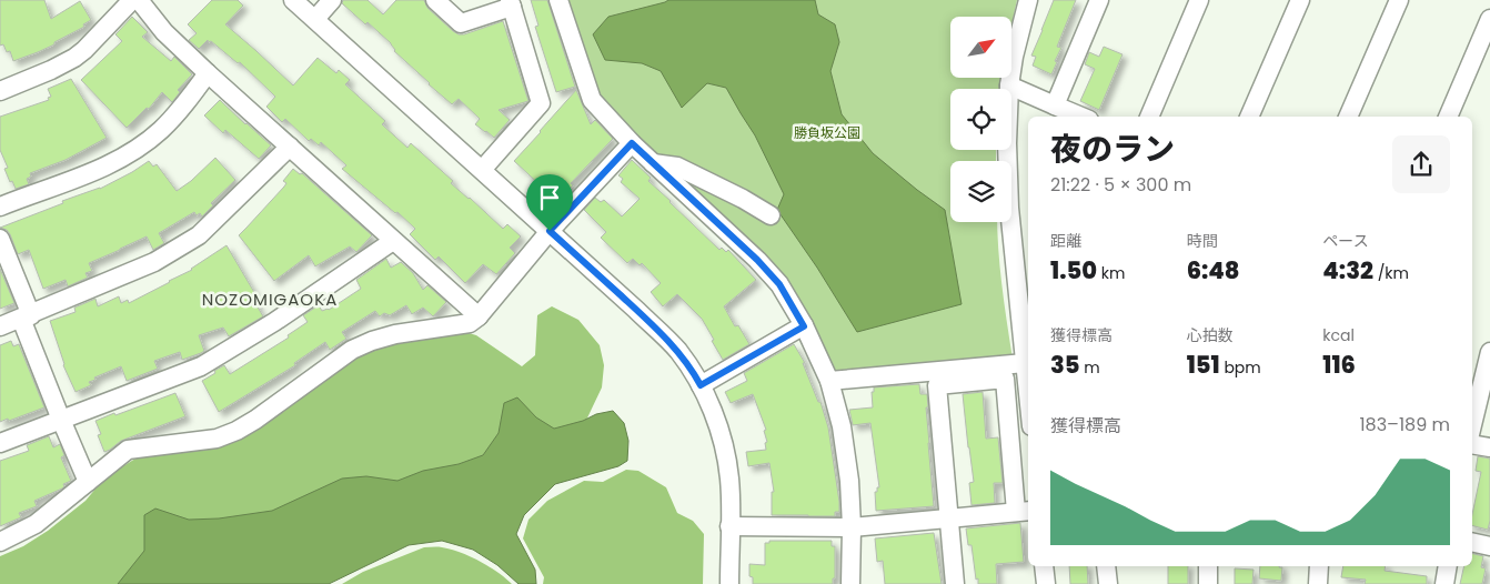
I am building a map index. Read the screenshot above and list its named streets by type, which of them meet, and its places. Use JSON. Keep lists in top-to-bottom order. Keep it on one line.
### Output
{"districts":["NOZOMIGAOKA"],"parks":["勝負坂公園"],"north":"top right","page":{"heading":["夜のラン","21:22 · 5 × 300 m"],"stats":[["距離","1.50 km"],["時間","6:48"],["ペース","4:32 /km"],["獲得標高","35 m"],["心拍数","151 bpm"],["kcal","116"]],"chart":["獲得標高","183–189 m"]}}
